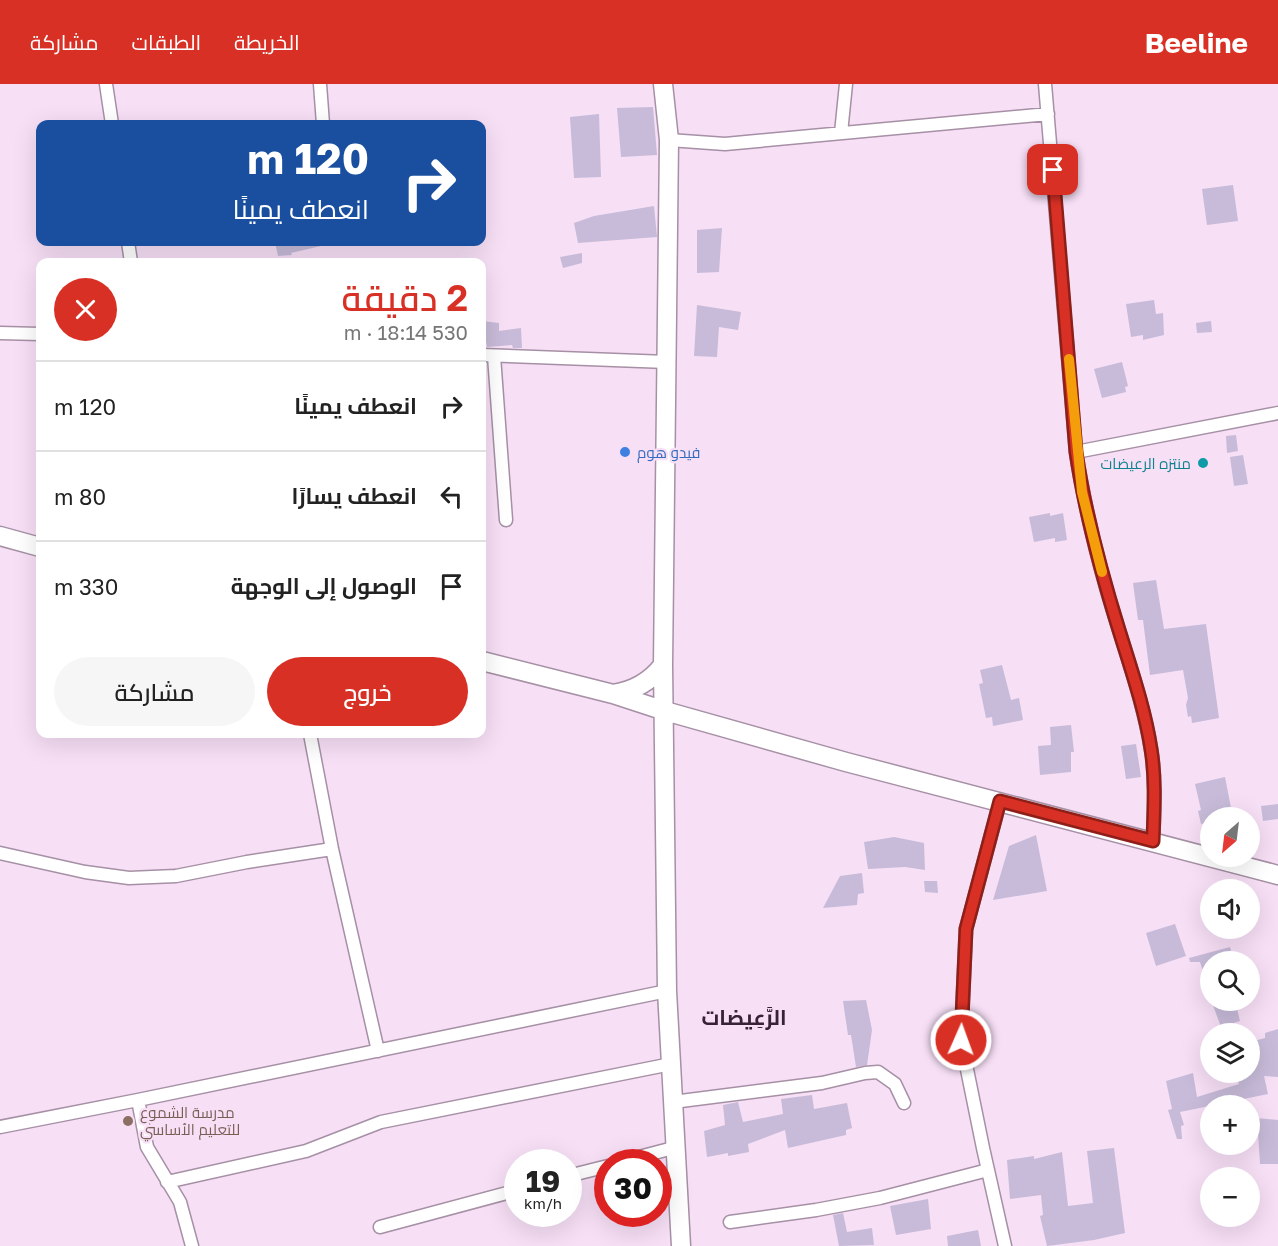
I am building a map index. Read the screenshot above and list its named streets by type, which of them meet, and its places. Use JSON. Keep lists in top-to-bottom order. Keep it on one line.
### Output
{"districts":["الرَّعِيضات"],"places":["فيدو هوم","منتزه الرعيضات","مدرسة الشموع للتعليم الأساسي"],"north":"bottom left","page":{"header":"Beeline","nav":["الخريطة","الطبقات","مشاركة"],"turn":["120 m","انعطف يمينًا"],"heading":["2 دقيقة","530 m · 18:14"],"list":[{"name":"انعطف يمينًا","value":"120 m"},{"name":"انعطف يسارًا","value":"80 m"},{"name":"الوصول إلى الوجهة","value":"330 m"}],"buttons":["خروج","مشاركة"],"map_buttons":["+","−"],"speed":"19 km/h","limit":"30"}}
